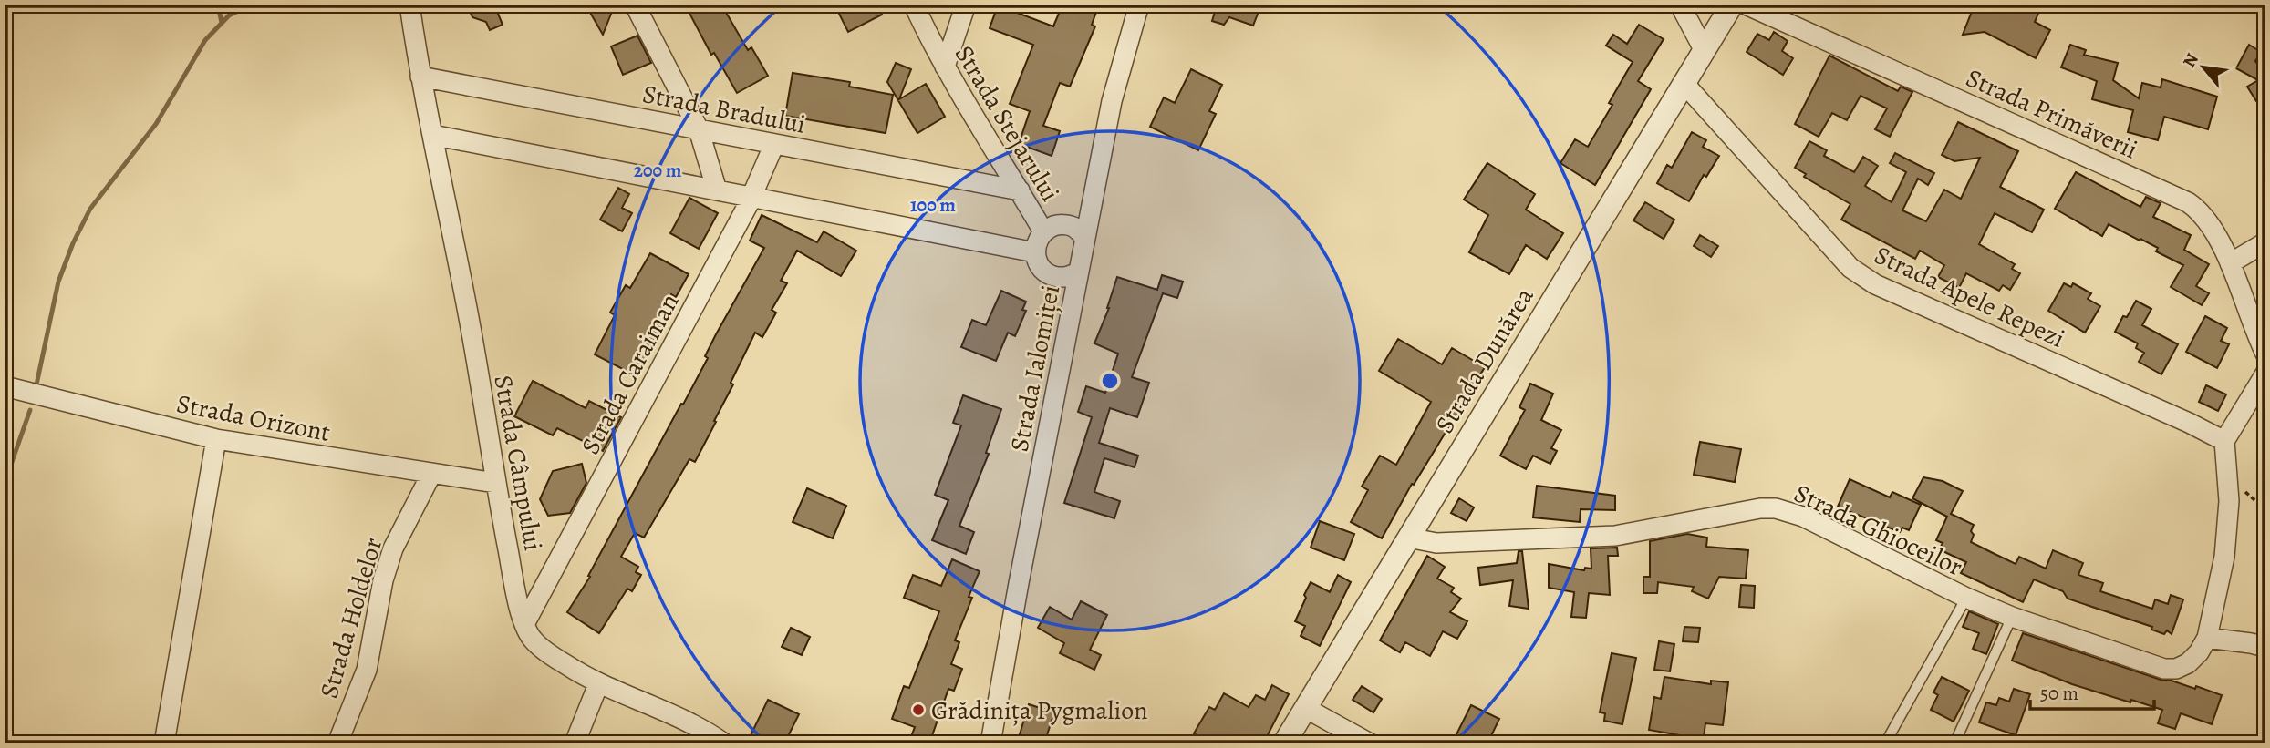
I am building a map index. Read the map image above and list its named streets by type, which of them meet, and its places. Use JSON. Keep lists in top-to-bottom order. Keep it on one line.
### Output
{"streets":{"street":["Strada Bradului","Strada Primăverii","Strada Stejarului","Strada Apele Repezi","Strada Dunărea","Strada Ialomiței","Strada Caraiman","Strada Orizont","Strada Câmpului","Strada Ghioceilor","Strada Holdelor"]},"crossings":[["Strada Bradului","Strada Stejarului"],["Strada Bradului","Strada Caraiman"],["Strada Bradului","Strada Câmpului"],["Strada Stejarului","Strada Ialomiței"],["Strada Apele Repezi","Strada Dunărea"],["Strada Dunărea","Strada Ghioceilor"],["Strada Caraiman","Strada Câmpului"],["Strada Orizont","Strada Câmpului"],["Strada Orizont","Strada Holdelor"]],"places":["Grădinița Pygmalion"],"scale_bar":"50 m","north":"top left","rings":["200 m","100 m"]}
